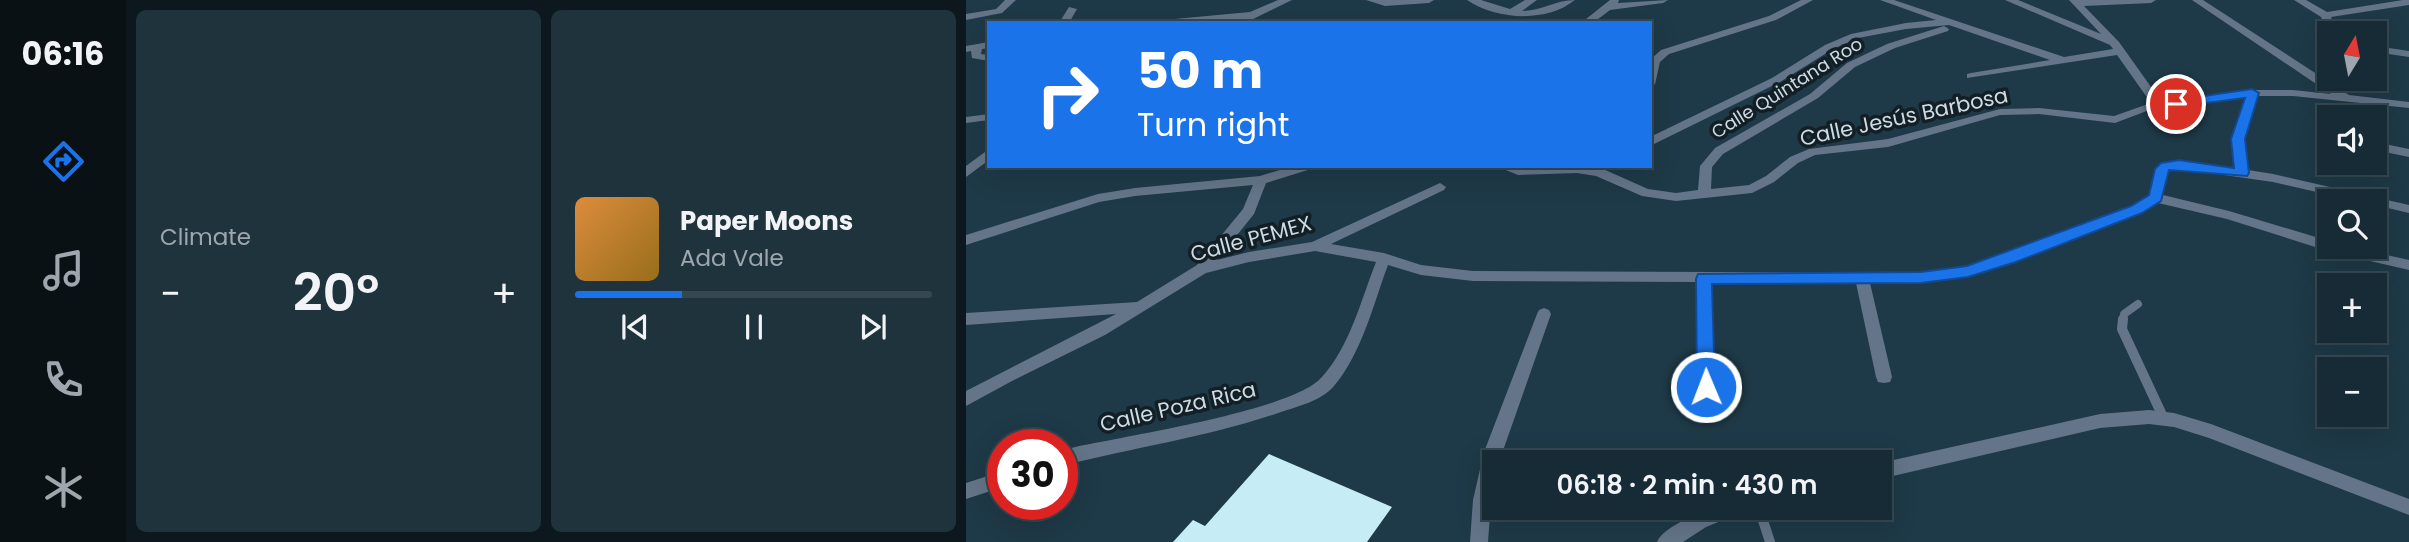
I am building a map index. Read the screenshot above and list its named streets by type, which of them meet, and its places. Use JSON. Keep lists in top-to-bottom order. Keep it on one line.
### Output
{"streets":{"street":["Calle Quintana Roo","Calle Jesús Barbosa","Calle PEMEX","Calle Poza Rica"]},"crossings":[["Calle Quintana Roo","Calle Jesús Barbosa"]],"north":"top","page":{"tabs":"06:16","tile":"Climate","map_buttons":["+","−"],"turn":["50 m","Turn right"],"song":["Paper Moons","Ada Vale"],"heat":["−","20°","+"],"limit":"30","trip":"06:18 · 2 min · 430 m"}}
